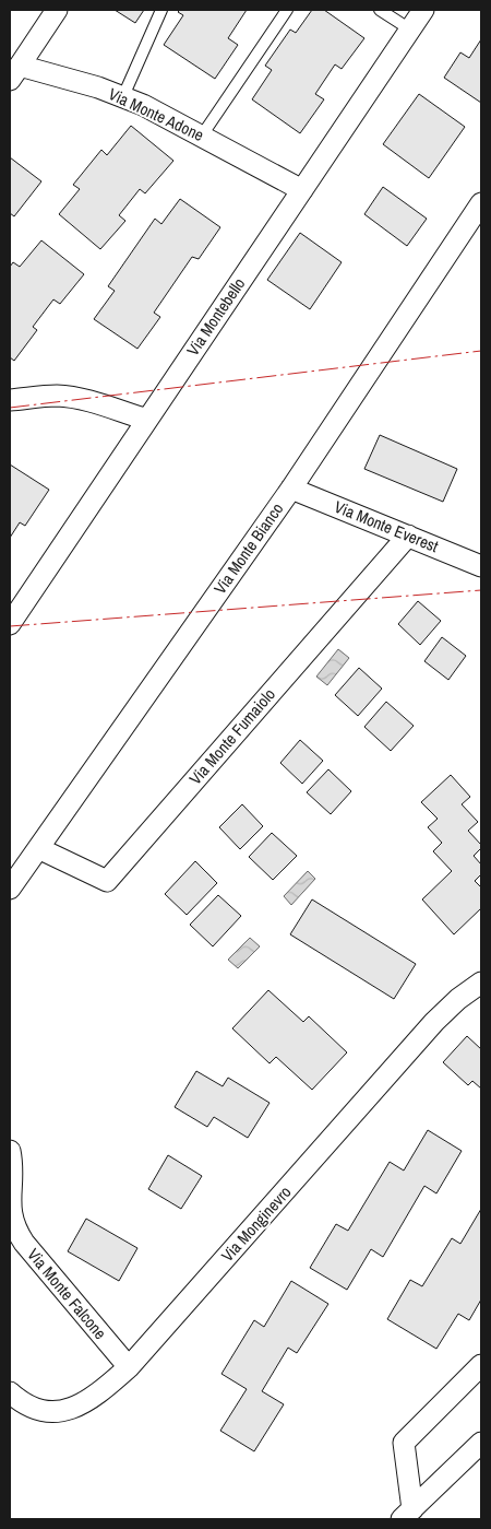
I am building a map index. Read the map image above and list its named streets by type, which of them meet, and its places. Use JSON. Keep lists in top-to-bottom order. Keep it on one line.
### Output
{"streets":{"street":["Via Monte Adone","Via Montebello","Via Monte Everest","Via Monte Bianco","Via Monte Fumaiolo","Via Monginevro","Via Monte Falcone"]},"crossings":[["Via Monte Adone","Via Montebello"],["Via Monte Everest","Via Monte Bianco"],["Via Monte Everest","Via Monte Fumaiolo"],["Via Monte Bianco","Via Monte Fumaiolo"],["Via Monginevro","Via Monte Falcone"]]}
